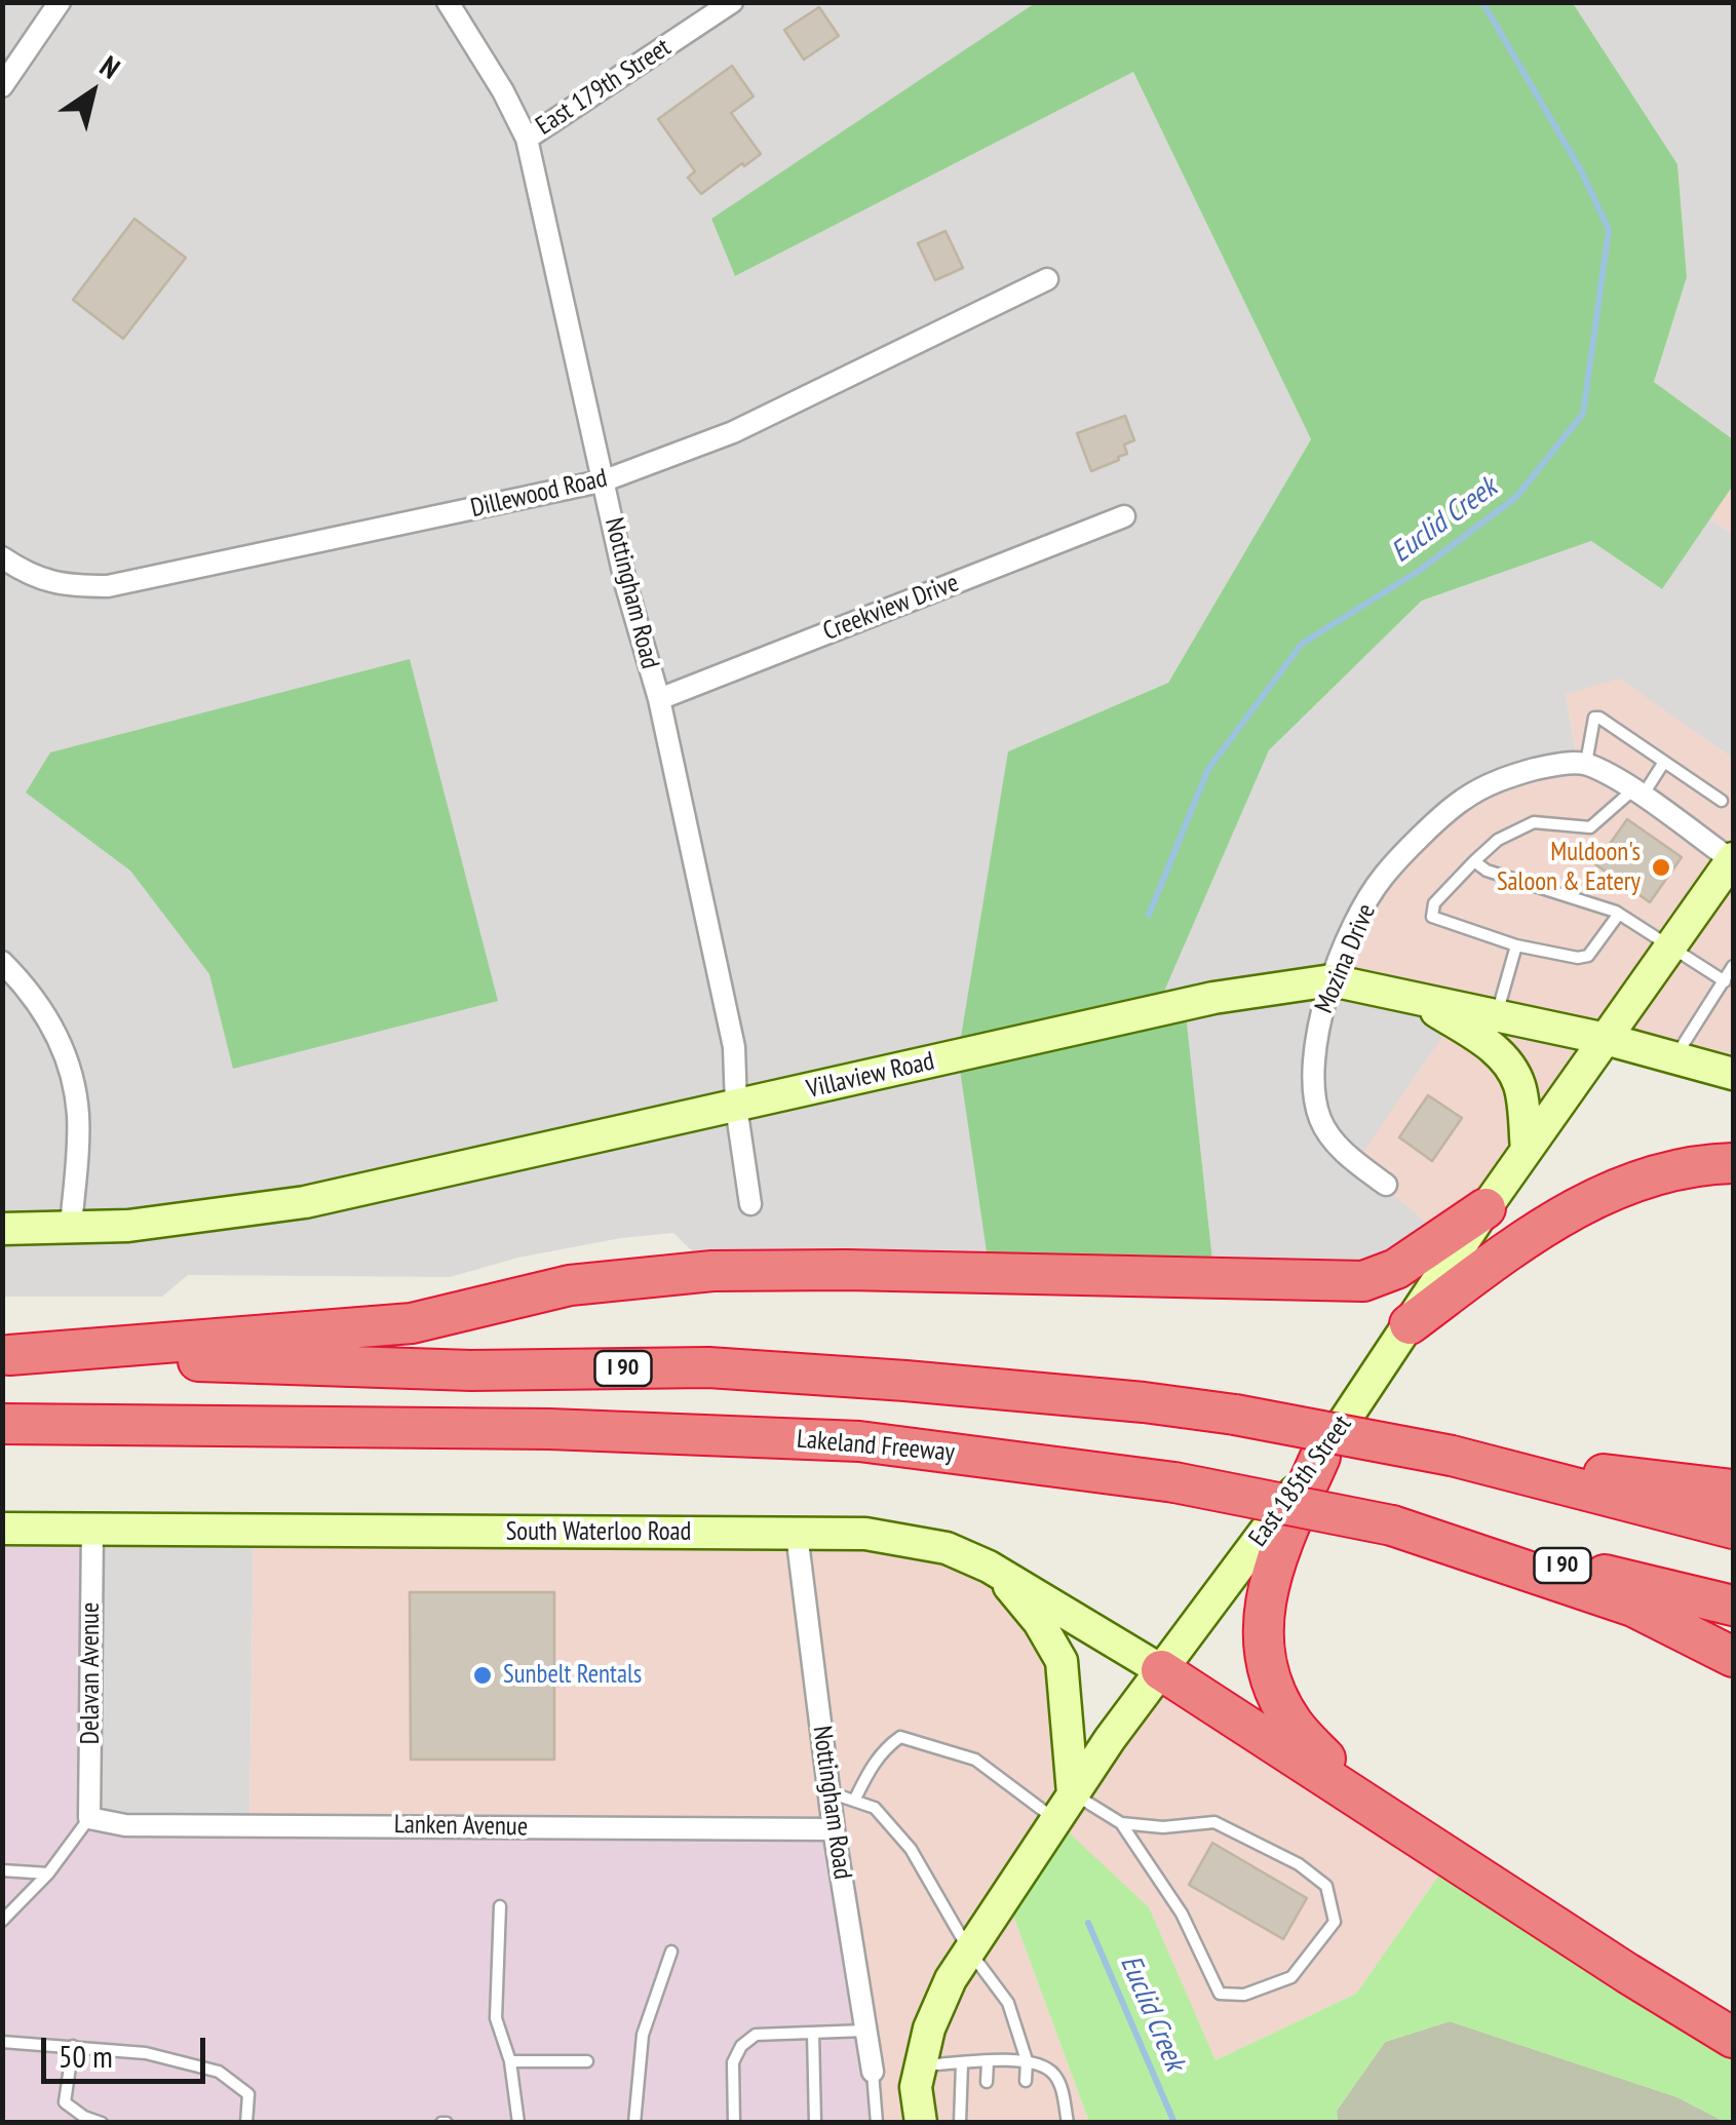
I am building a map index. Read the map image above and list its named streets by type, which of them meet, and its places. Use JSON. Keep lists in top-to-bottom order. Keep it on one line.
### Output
{"streets":{"highway":["I 90","Lakeland Freeway"],"street":["East 179th Street","Dillewood Road","Nottingham Road","Creekview Drive","Mozina Drive","Villaview Road","East 185th Street","South Waterloo Road","Delavan Avenue","Lanken Avenue"]},"crossings":[["East 179th Street","Nottingham Road"],["Dillewood Road","Nottingham Road"],["Nottingham Road","Creekview Drive"],["Nottingham Road","Villaview Road"],["Nottingham Road","South Waterloo Road"],["Nottingham Road","Lanken Avenue"],["Mozina Drive","Villaview Road"],["Villaview Road","East 185th Street"],["East 185th Street","South Waterloo Road"],["South Waterloo Road","Delavan Avenue"],["Delavan Avenue","Lanken Avenue"]],"water":["Euclid Creek"],"places":["Muldoon's Saloon & Eatery","Sunbelt Rentals"],"scale_bar":"50 m","north":"top right"}
